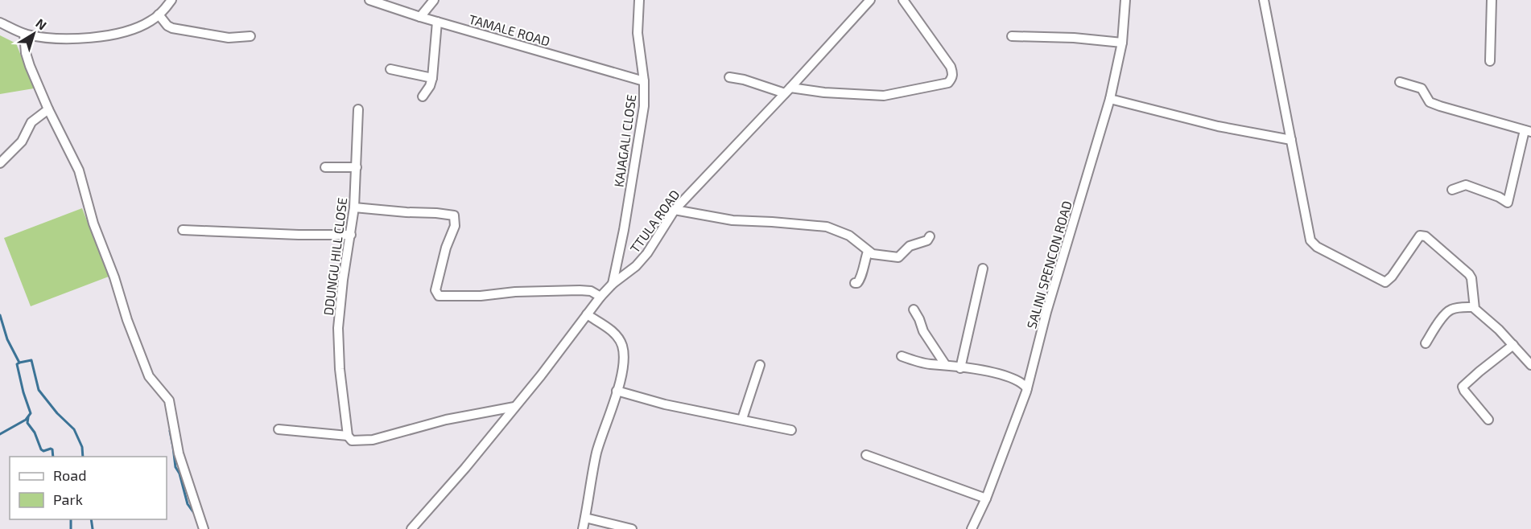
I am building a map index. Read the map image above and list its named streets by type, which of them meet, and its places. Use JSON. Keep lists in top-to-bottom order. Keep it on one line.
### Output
{"streets":{"street":["TAMALE ROAD","KAJAGALI CLOSE","TTULA ROAD","DDUNGU HILL CLOSE","SALINI SPENCON ROAD"]},"crossings":[["TAMALE ROAD","KAJAGALI CLOSE"],["KAJAGALI CLOSE","TTULA ROAD"]],"legend":["Road","Park"],"north":"top right"}
